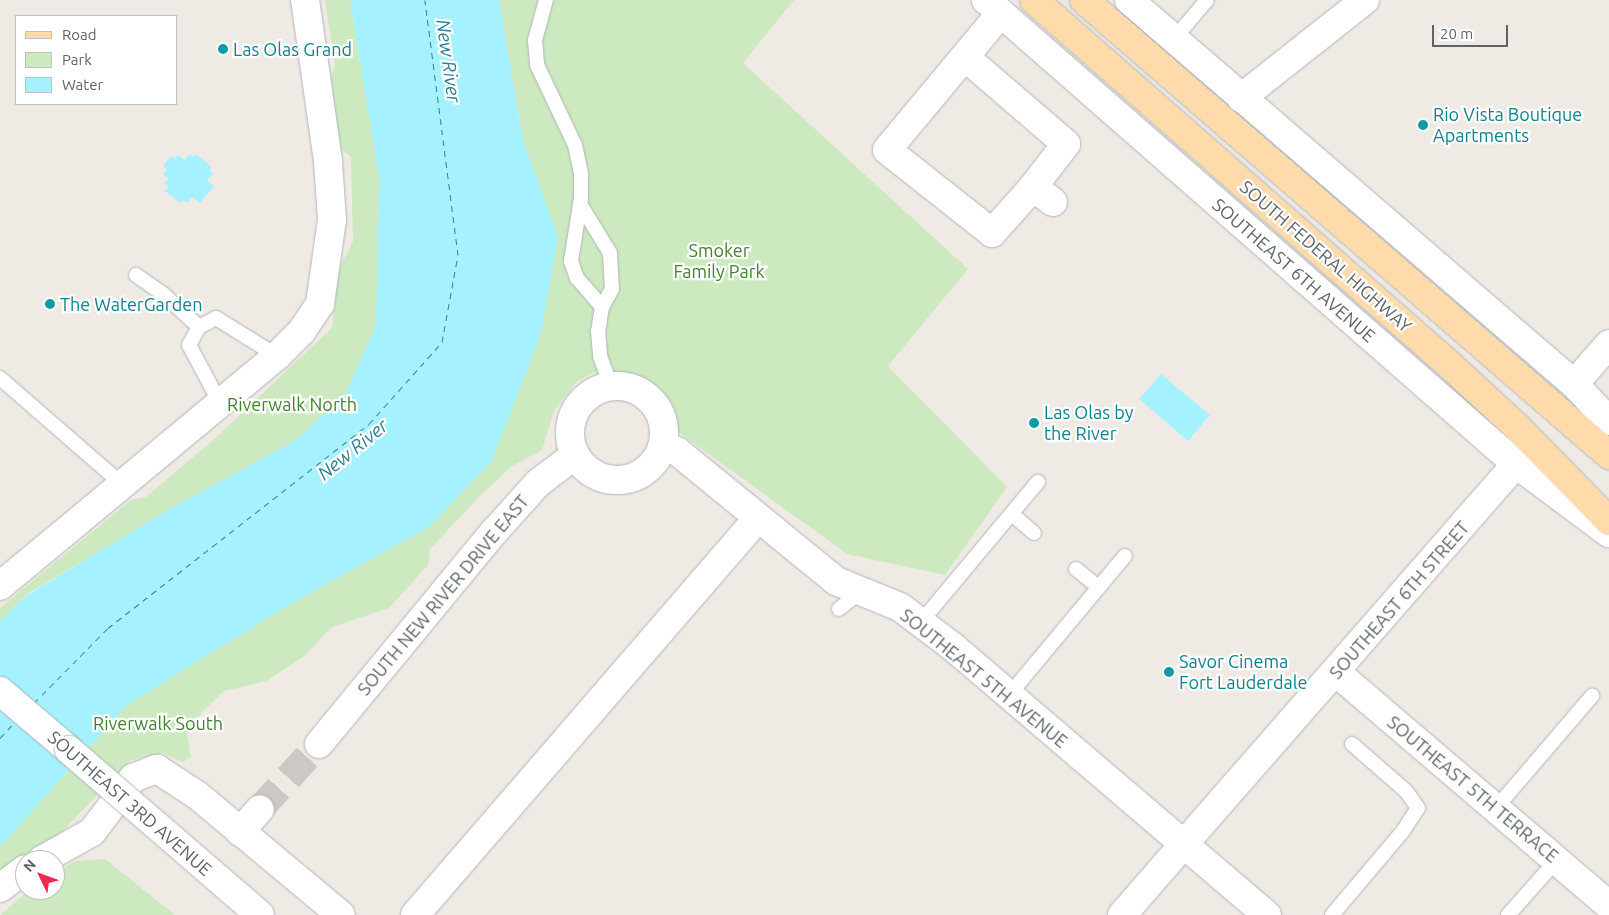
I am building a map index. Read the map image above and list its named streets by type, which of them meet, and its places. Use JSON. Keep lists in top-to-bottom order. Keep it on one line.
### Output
{"streets":{"main road":["SOUTH FEDERAL HIGHWAY"],"street":["SOUTHEAST 6TH AVENUE","SOUTH NEW RIVER DRIVE EAST","SOUTHEAST 6TH STREET","SOUTHEAST 5TH AVENUE","SOUTHEAST 5TH TERRACE","SOUTHEAST 3RD AVENUE"]},"crossings":[["SOUTHEAST 6TH AVENUE","SOUTHEAST 6TH STREET"],["SOUTH NEW RIVER DRIVE EAST","SOUTHEAST 5TH AVENUE"],["SOUTHEAST 6TH STREET","SOUTHEAST 5TH AVENUE"],["SOUTHEAST 6TH STREET","SOUTHEAST 5TH TERRACE"]],"water":["New River"],"parks":["Smoker Family Park","Riverwalk North","Riverwalk South"],"places":["Las Olas Grand","Rio Vista Boutique Apartments","The WaterGarden","Las Olas by the River","Savor Cinema Fort Lauderdale"],"legend":["Road","Park","Water"],"scale_bar":"20 m","north":"top left"}
